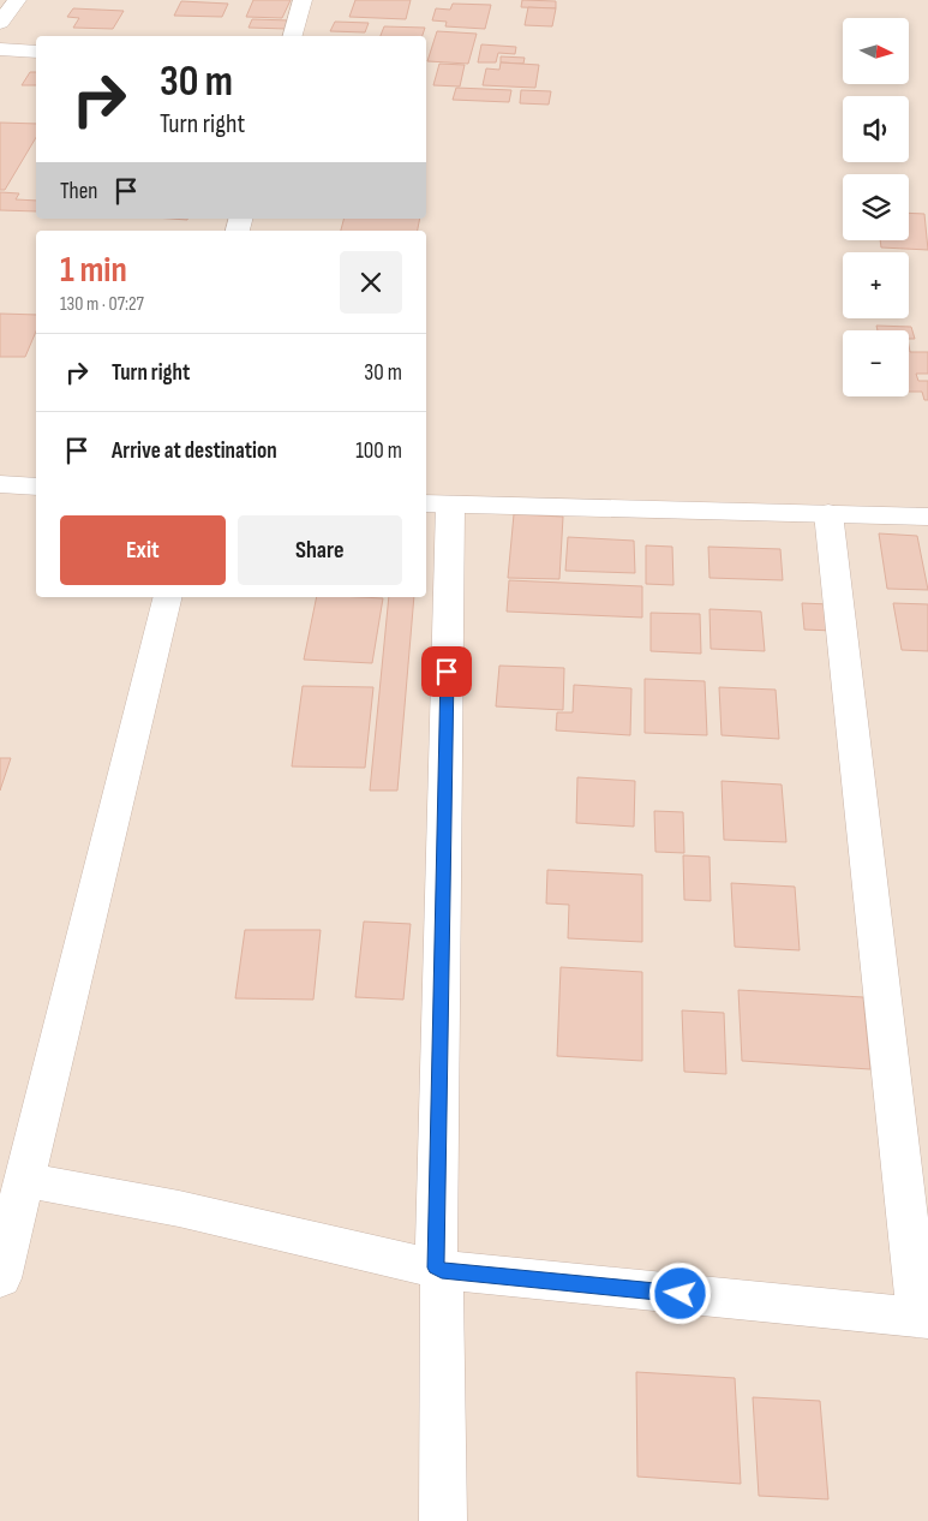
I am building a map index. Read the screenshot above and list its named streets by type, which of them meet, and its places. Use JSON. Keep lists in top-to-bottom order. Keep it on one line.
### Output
{"north":"right","page":{"map_buttons":["+","−"],"turn":["30 m","Turn right"],"then":"Then","heading":["1 min","130 m · 07:27"],"list":[{"name":"Turn right","value":"30 m"},{"name":"Arrive at destination","value":"100 m"}],"buttons":["Exit","Share"]}}
